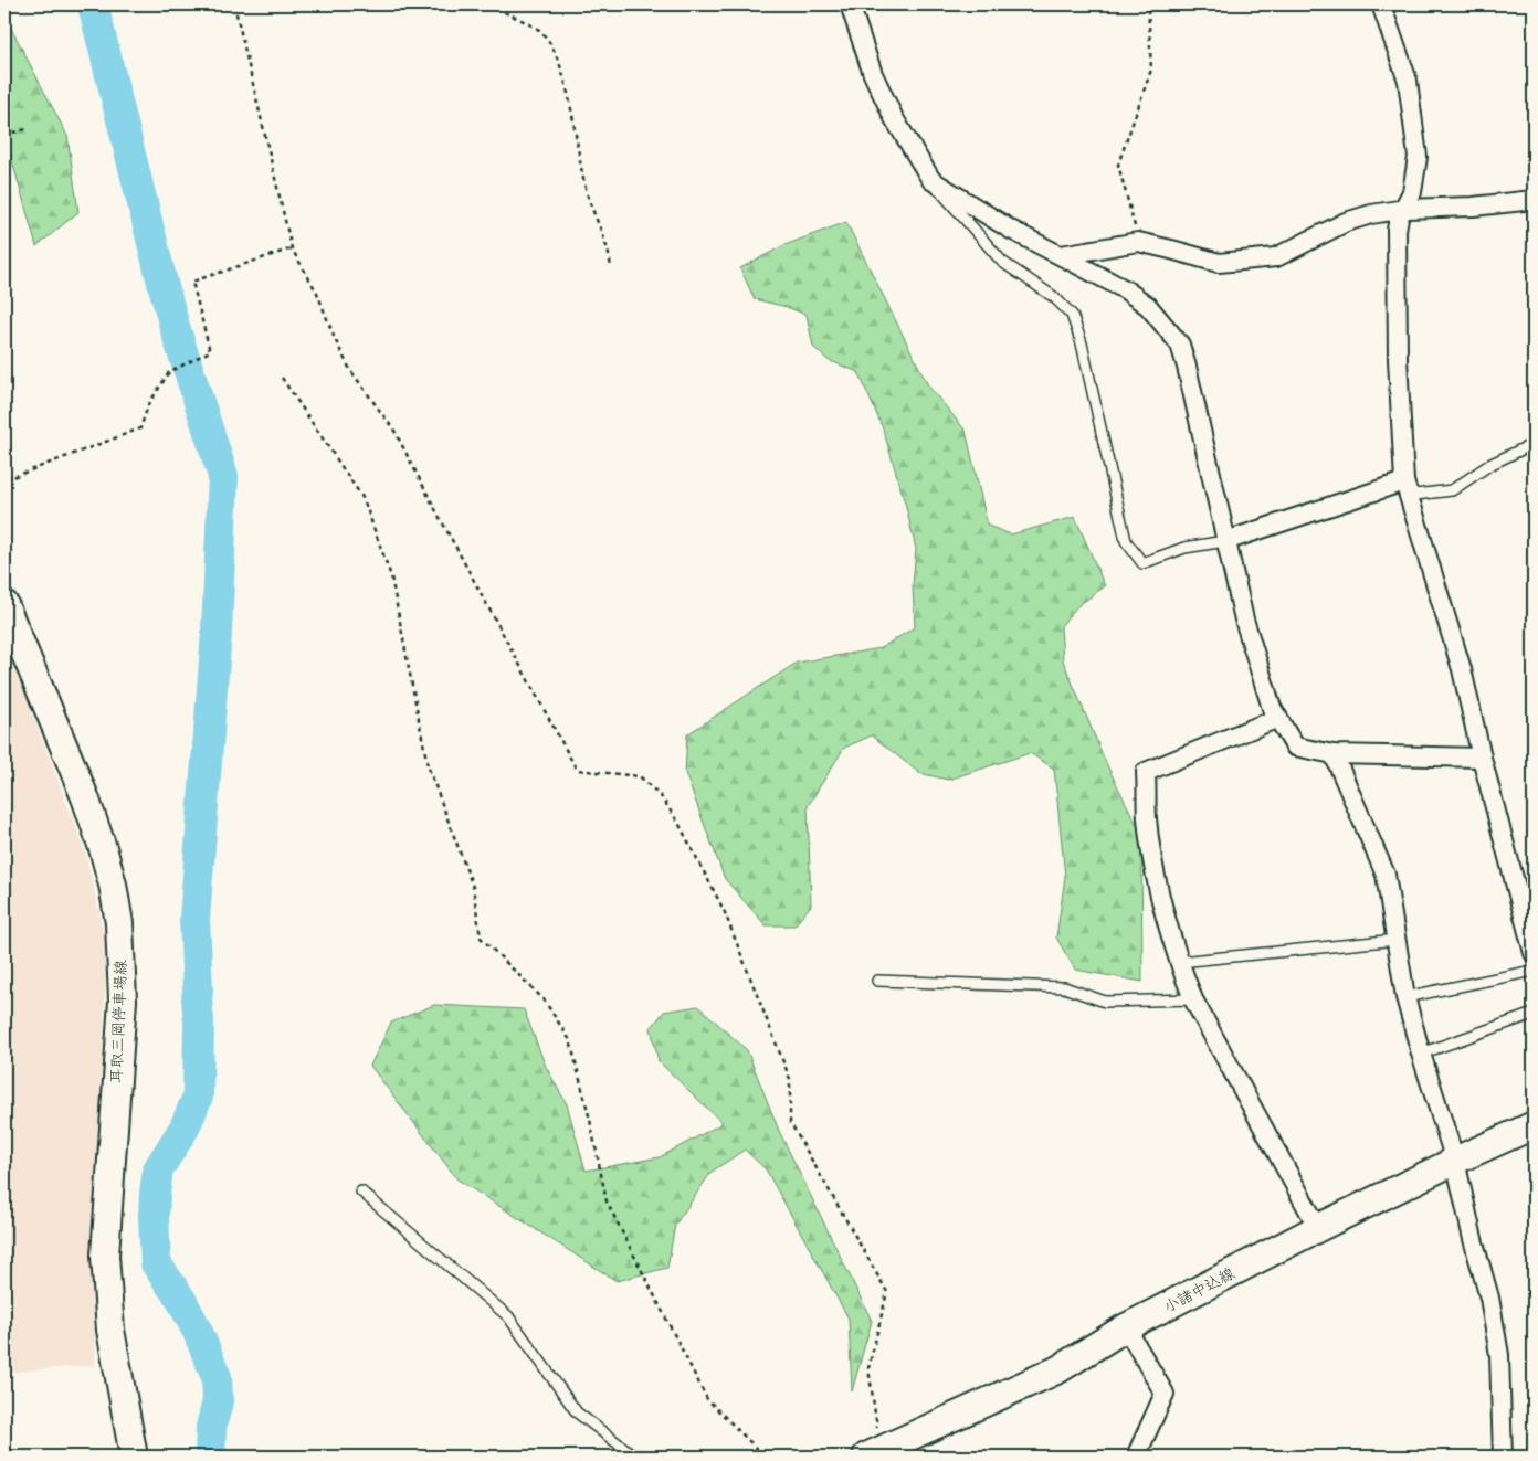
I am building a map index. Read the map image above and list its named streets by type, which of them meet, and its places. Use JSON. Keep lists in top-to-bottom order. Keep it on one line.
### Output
{"streets":{"main road":["耳取三岡停車場線","小諸中込線"]}}
